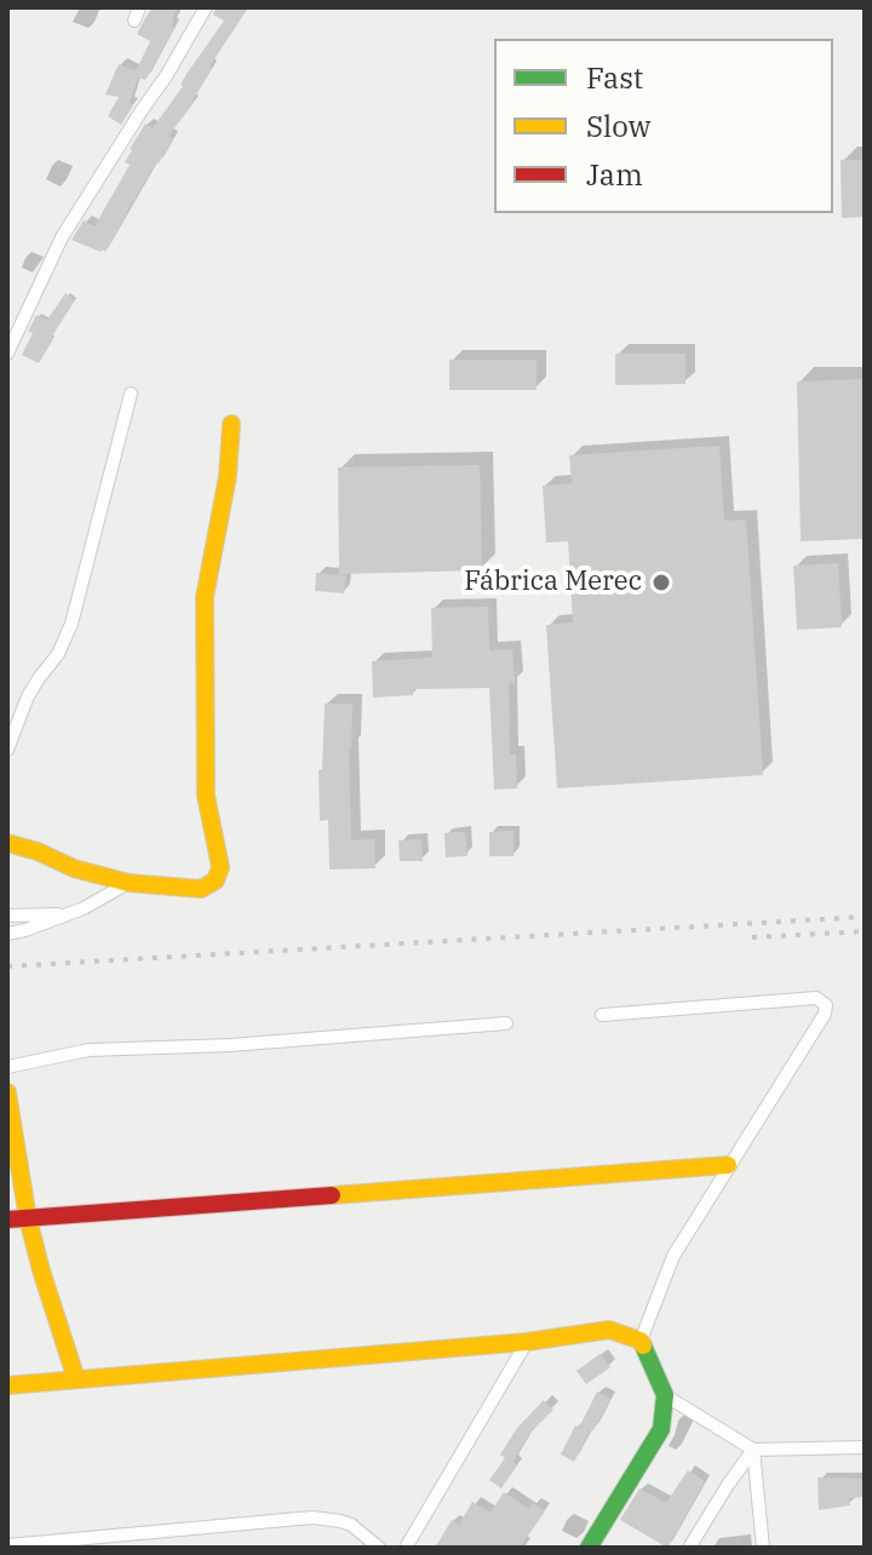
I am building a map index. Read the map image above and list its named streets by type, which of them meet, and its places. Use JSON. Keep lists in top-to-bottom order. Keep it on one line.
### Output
{"places":["Fábrica Merec"],"legend":["Fast","Slow","Jam"]}
